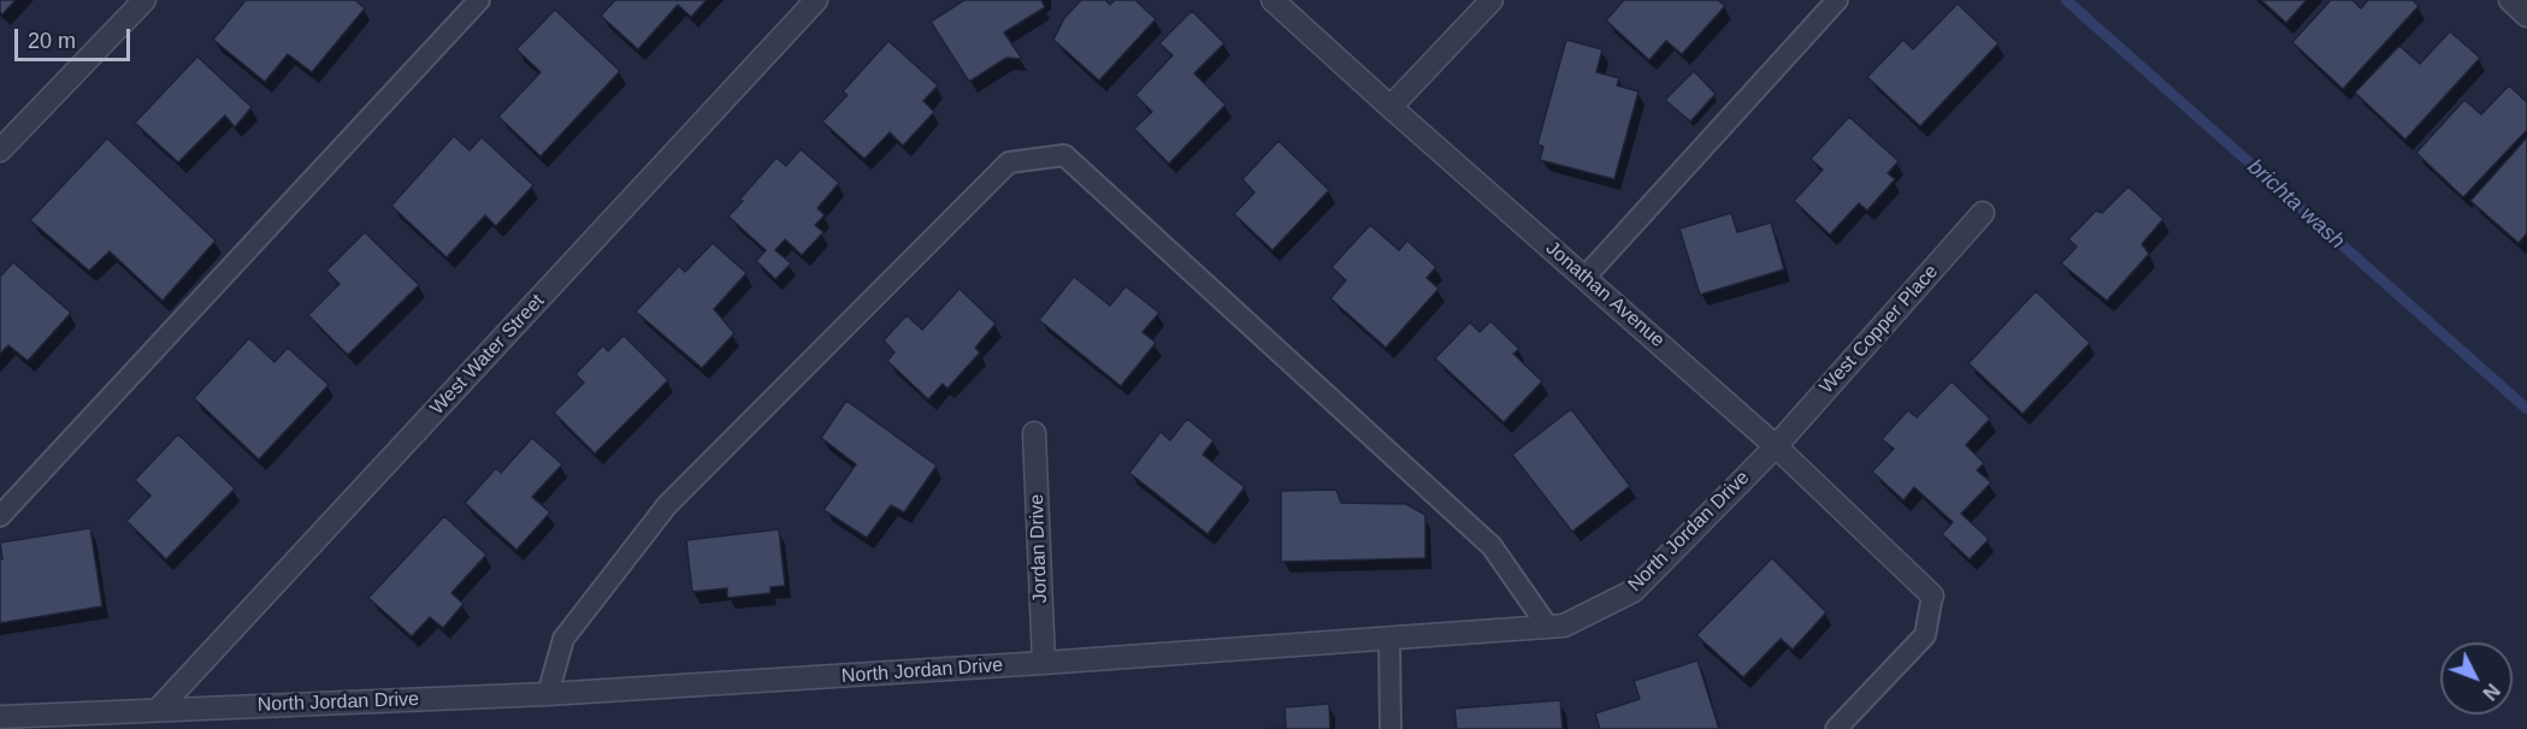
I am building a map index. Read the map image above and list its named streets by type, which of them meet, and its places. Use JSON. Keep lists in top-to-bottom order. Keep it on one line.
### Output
{"streets":{"street":["Jonathan Avenue","West Copper Place","West Water Street","North Jordan Drive","Jordan Drive"]},"crossings":[["Jonathan Avenue","West Copper Place"],["Jonathan Avenue","North Jordan Drive"],["West Copper Place","North Jordan Drive"],["West Water Street","North Jordan Drive"],["North Jordan Drive","Jordan Drive"]],"water":["brichta wash"],"scale_bar":"20 m","north":"bottom right"}
